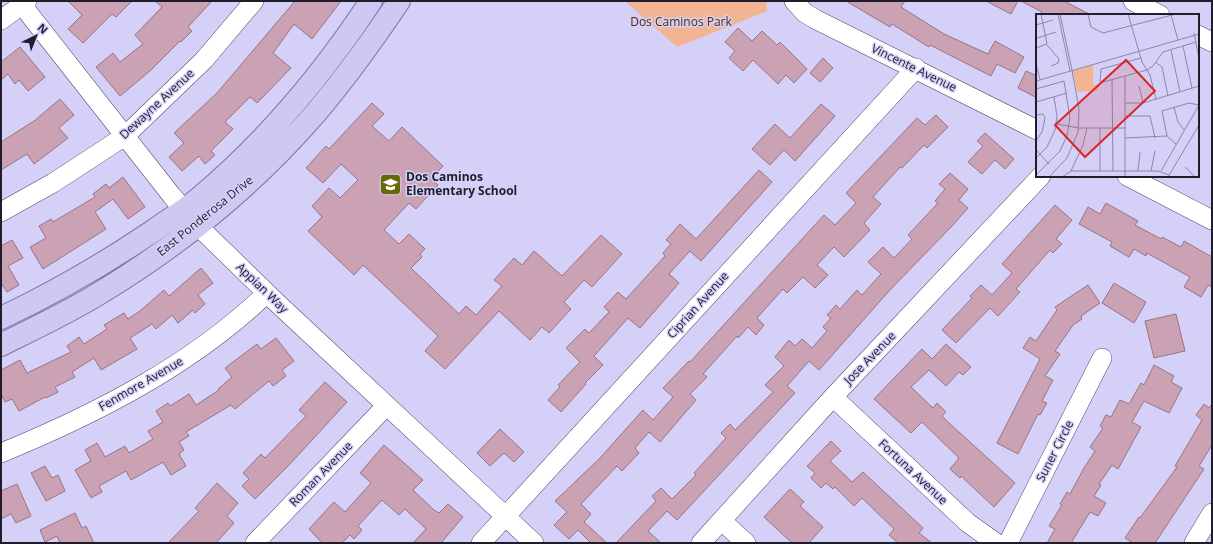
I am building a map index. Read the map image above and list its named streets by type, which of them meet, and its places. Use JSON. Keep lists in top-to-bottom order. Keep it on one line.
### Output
{"streets":{"main road":["East Ponderosa Drive"],"street":["Vincente Avenue","Dewayne Avenue","Appian Way","Ciprian Avenue","Jose Avenue","Fenmore Avenue","Suner Circle","Fortuna Avenue","Roman Avenue"]},"crossings":[["Vincente Avenue","Ciprian Avenue"],["Dewayne Avenue","Appian Way"],["East Ponderosa Drive","Appian Way"],["Appian Way","Ciprian Avenue"],["Appian Way","Fenmore Avenue"],["Appian Way","Roman Avenue"],["Jose Avenue","Fortuna Avenue"]],"parks":["Dos Caminos Park"],"places":{"school or university":["Dos Caminos Elementary School"]},"north":"top right"}
